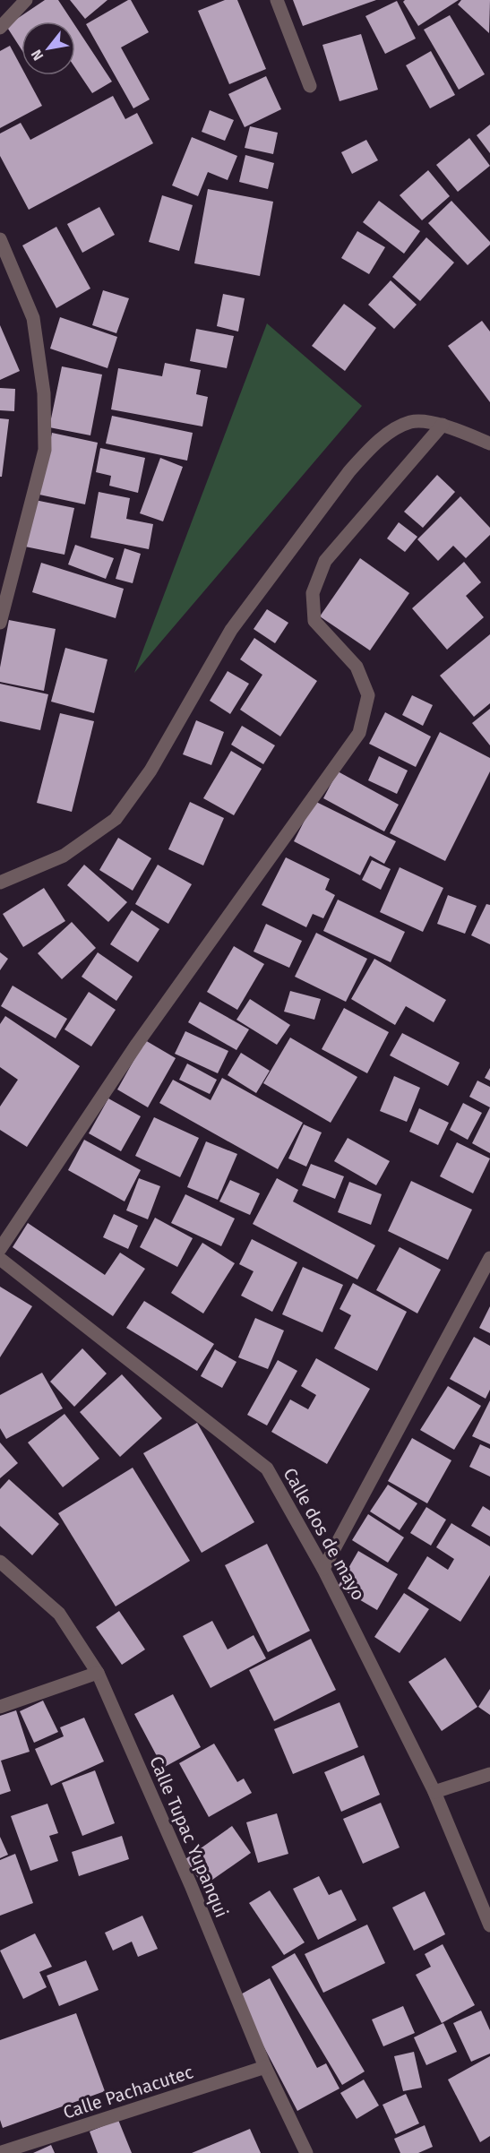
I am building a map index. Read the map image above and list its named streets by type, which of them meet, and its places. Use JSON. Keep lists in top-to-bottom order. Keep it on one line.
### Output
{"streets":{"street":["Calle dos de mayo","Calle Tupac Yupanqui","Calle Pachacutec"]},"crossings":[["Calle Tupac Yupanqui","Calle Pachacutec"]],"north":"bottom left"}
